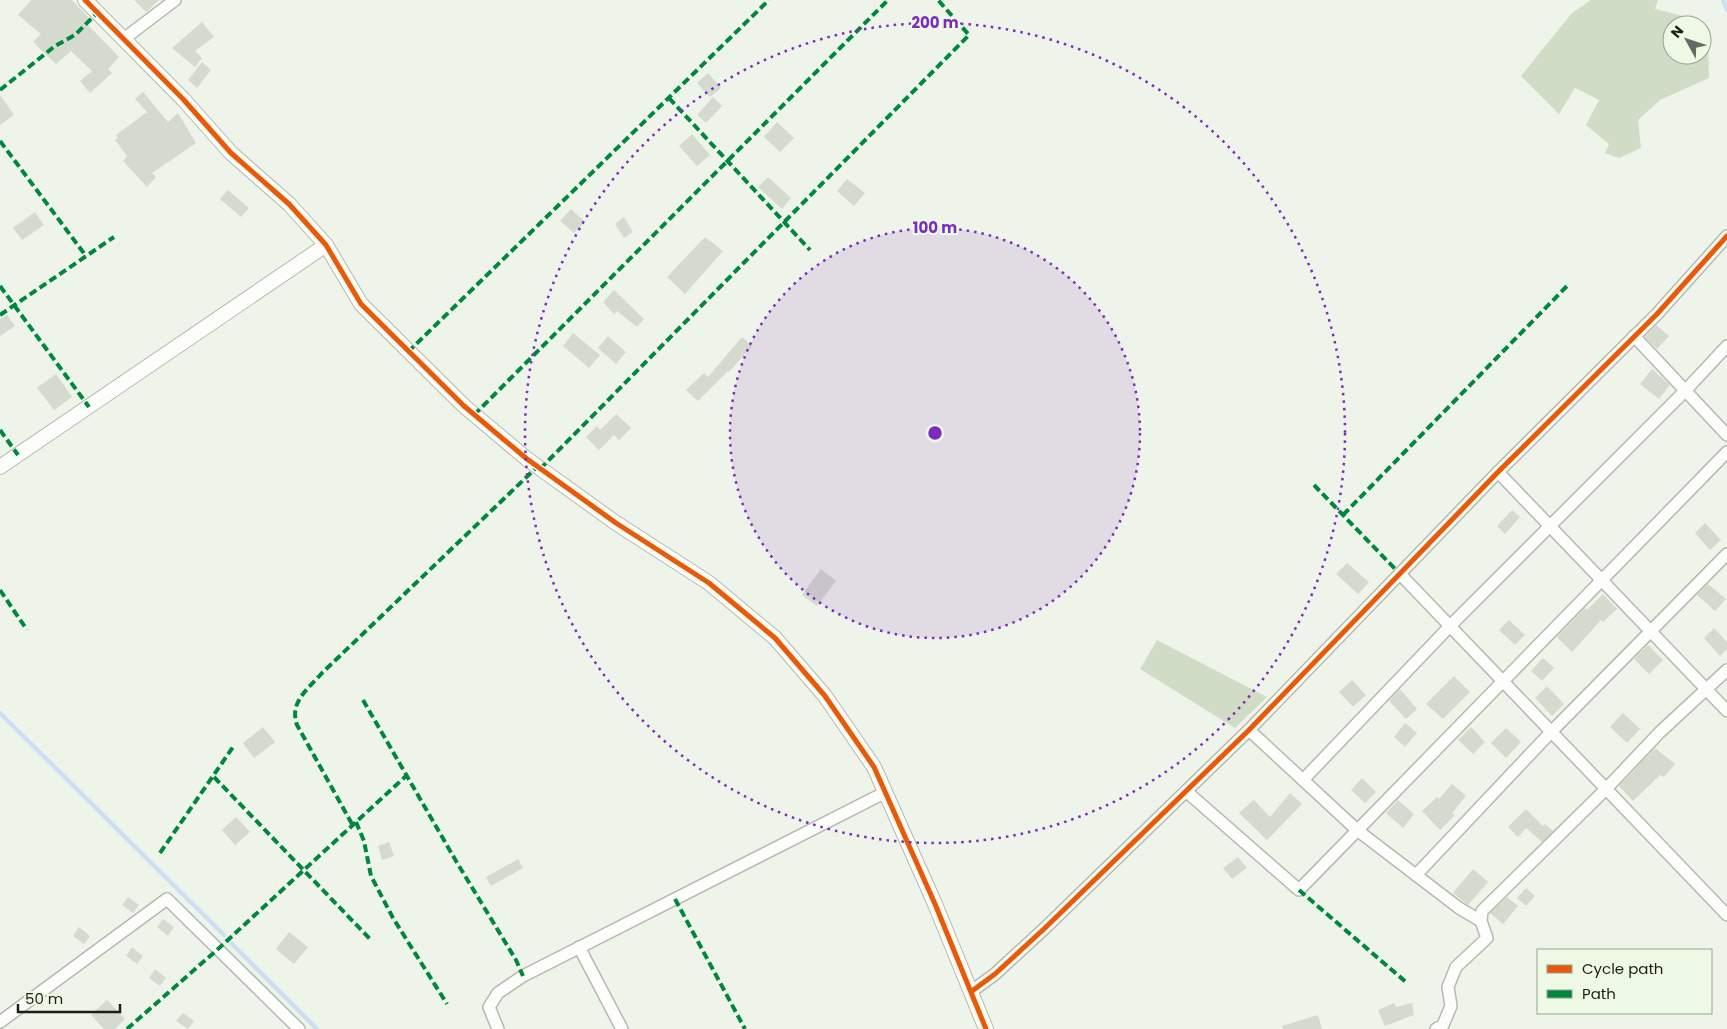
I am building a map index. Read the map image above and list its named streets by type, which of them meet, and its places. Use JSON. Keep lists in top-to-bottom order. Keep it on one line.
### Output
{"legend":["Cycle path","Path"],"scale_bar":"50 m","north":"top left","rings":["200 m","100 m"]}
